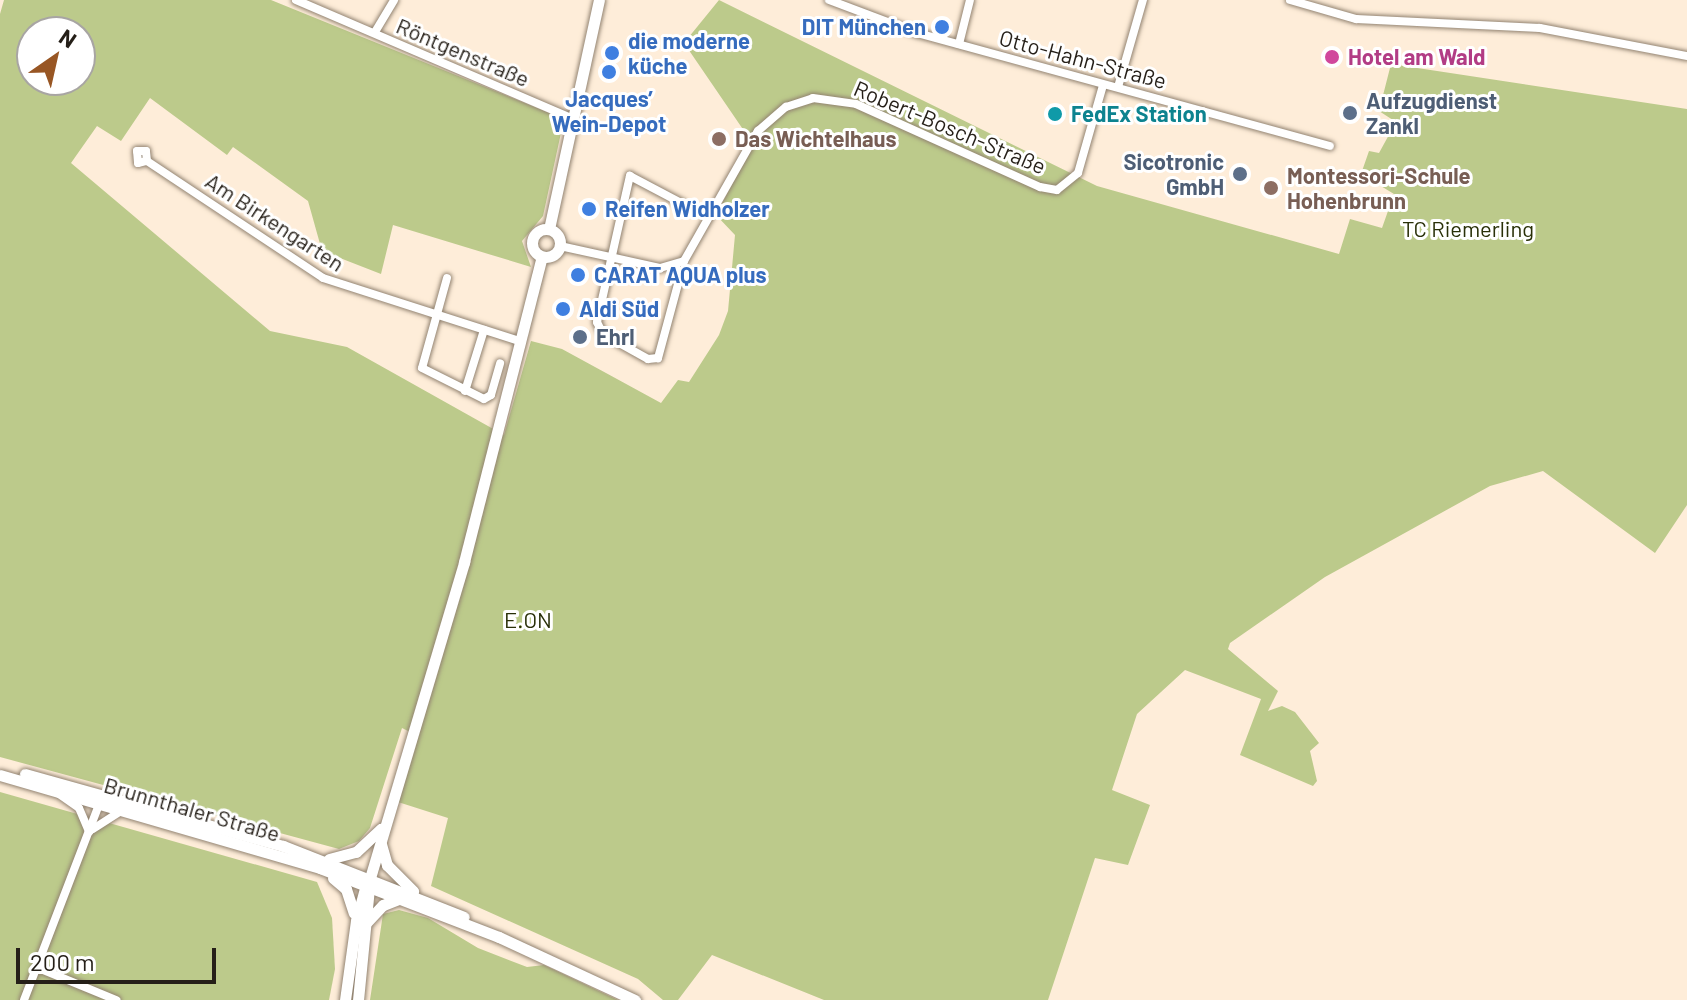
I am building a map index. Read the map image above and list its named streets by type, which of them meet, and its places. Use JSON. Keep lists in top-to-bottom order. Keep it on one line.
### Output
{"streets":{"main road":["Brunnthaler Straße"],"street":["Röntgenstraße","Otto-Hahn-Straße","Robert-Bosch-Straße","Am Birkengarten"]},"crossings":[["Otto-Hahn-Straße","Robert-Bosch-Straße"]],"parks":["TC Riemerling","E.ON"],"places":["DIT München","die moderne küche","Hotel am Wald","Jacques’ Wein-Depot","Aufzugdienst Zankl","FedEx Station","Das Wichtelhaus","Sicotronic GmbH","Montessori-Schule Hohenbrunn","Reifen Widholzer","CARAT AQUA plus","Aldi Süd","Ehrl"],"scale_bar":"200 m","north":"top right"}
